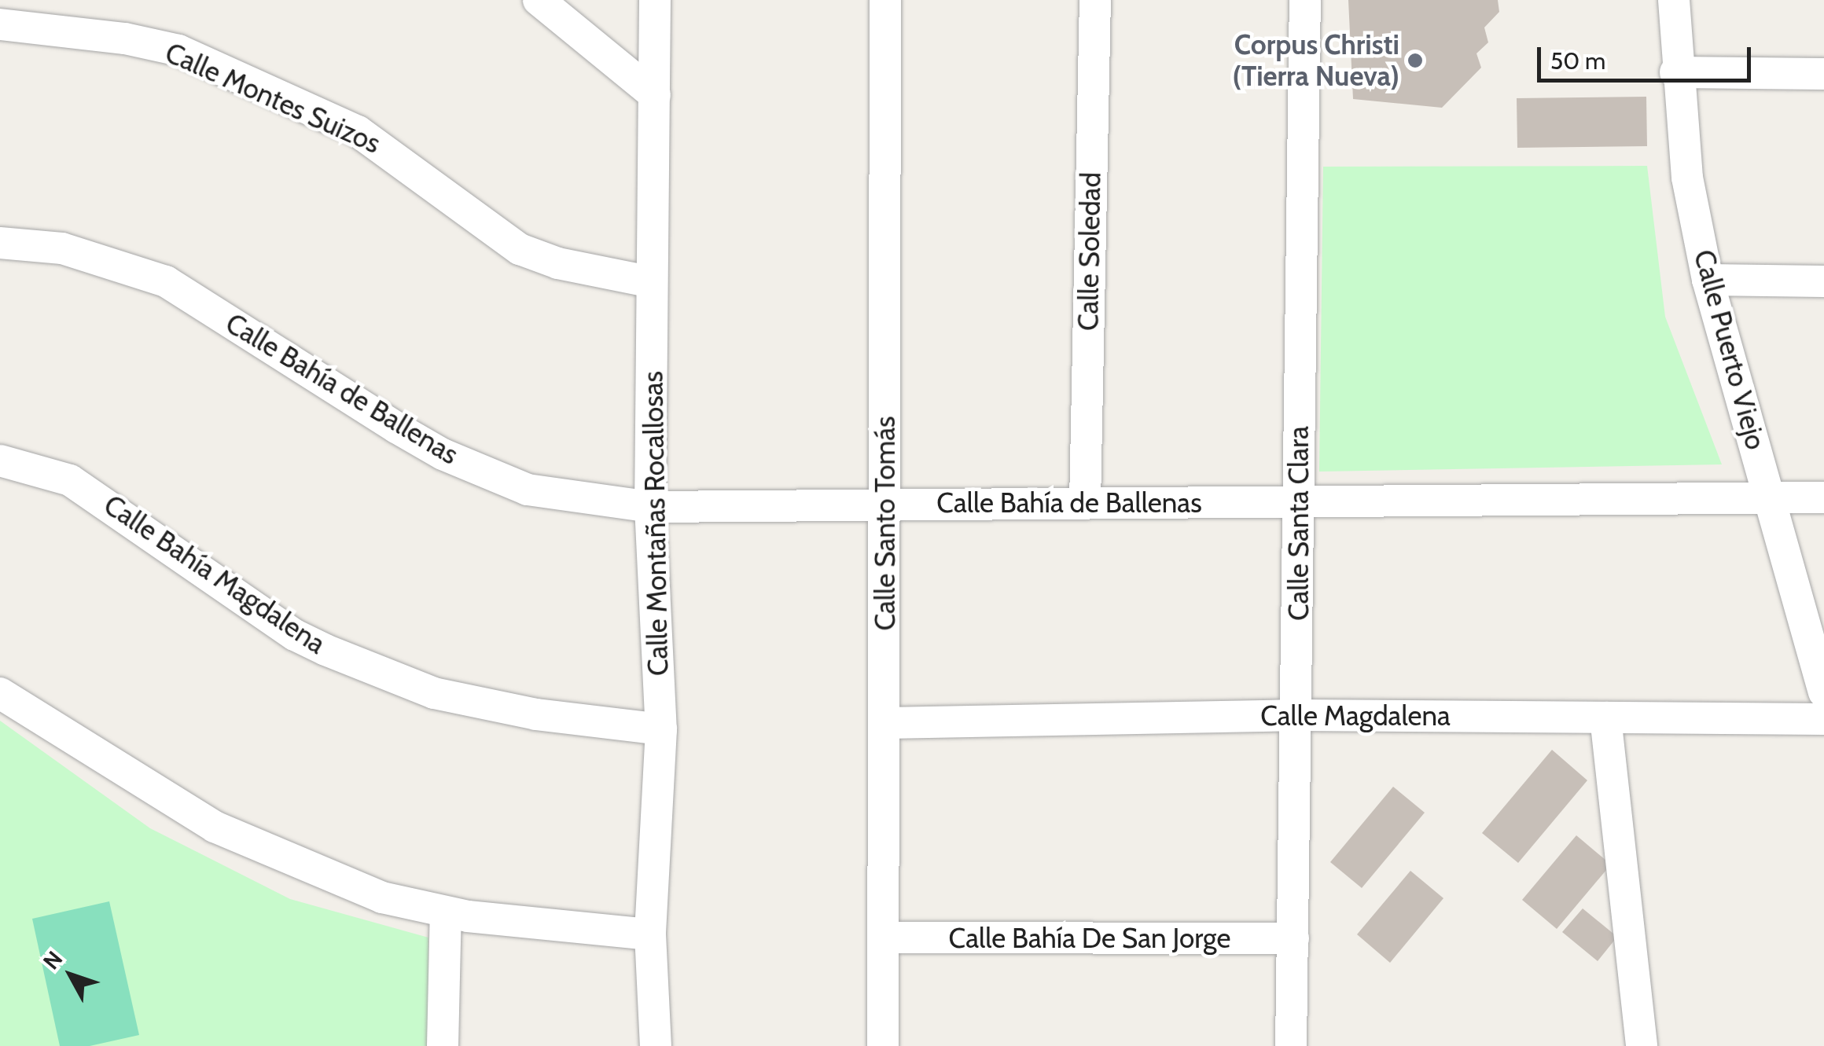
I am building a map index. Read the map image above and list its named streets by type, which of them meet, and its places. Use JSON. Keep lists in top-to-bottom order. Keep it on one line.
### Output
{"streets":{"street":["Calle Montes Suizos","Calle Soledad","Calle Puerto Viejo","Calle Bahía de Ballenas","Calle Montañas Rocallosas","Calle Santo Tomás","Calle Santa Clara","Calle Bahía Magdalena","Calle Magdalena","Calle Bahía De San Jorge"]},"crossings":[["Calle Montes Suizos","Calle Montañas Rocallosas"],["Calle Soledad","Calle Bahía de Ballenas"],["Calle Puerto Viejo","Calle Bahía de Ballenas"],["Calle Bahía de Ballenas","Calle Montañas Rocallosas"],["Calle Bahía de Ballenas","Calle Santo Tomás"],["Calle Bahía de Ballenas","Calle Santa Clara"],["Calle Montañas Rocallosas","Calle Bahía Magdalena"],["Calle Santo Tomás","Calle Magdalena"],["Calle Santo Tomás","Calle Bahía De San Jorge"],["Calle Santa Clara","Calle Magdalena"],["Calle Santa Clara","Calle Bahía De San Jorge"]],"places":["Corpus Christi (Tierra Nueva)"],"scale_bar":"50 m","north":"top left"}
